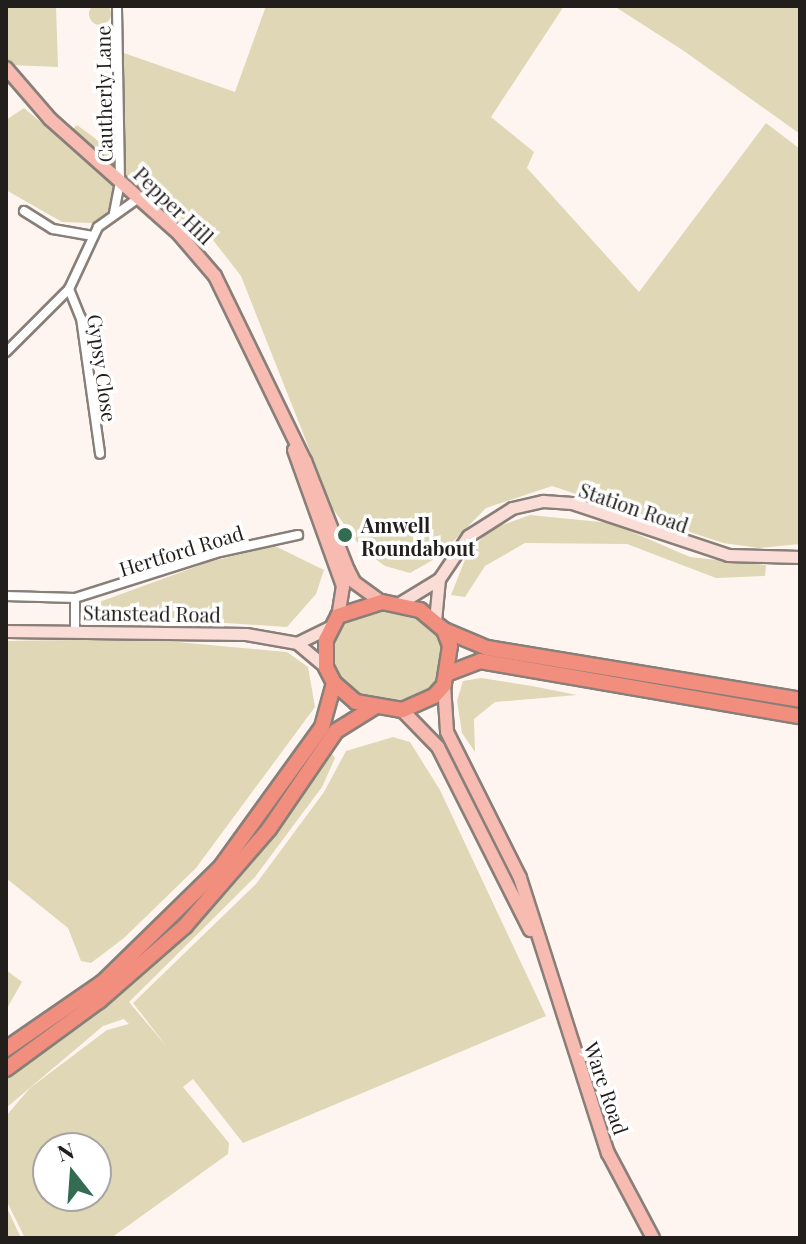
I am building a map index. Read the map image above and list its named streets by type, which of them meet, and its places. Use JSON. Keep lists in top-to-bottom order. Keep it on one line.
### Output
{"streets":{"main road":["Pepper Hill","Station Road","Stanstead Road","Ware Road"],"street":["Cautherly Lane","Gypsy Close","Hertford Road"]},"crossings":[["Cautherly Lane","Pepper Hill"],["Pepper Hill","Station Road"],["Pepper Hill","Ware Road"],["Station Road","Ware Road"]],"places":["Amwell Roundabout"],"north":"top"}
